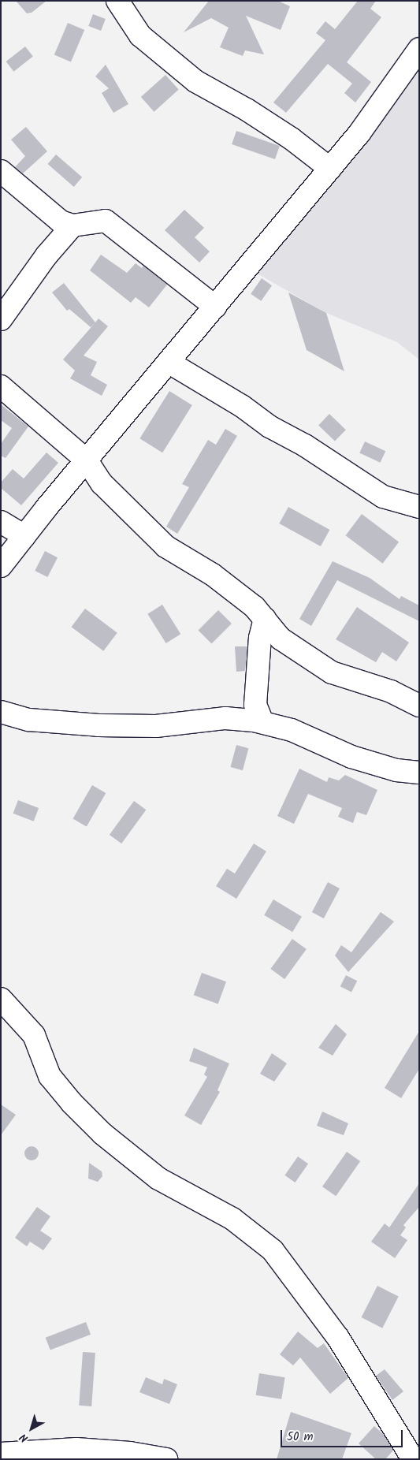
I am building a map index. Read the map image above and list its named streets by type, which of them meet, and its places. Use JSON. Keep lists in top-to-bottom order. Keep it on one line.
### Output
{"scale_bar":"50 m","north":"bottom left"}
